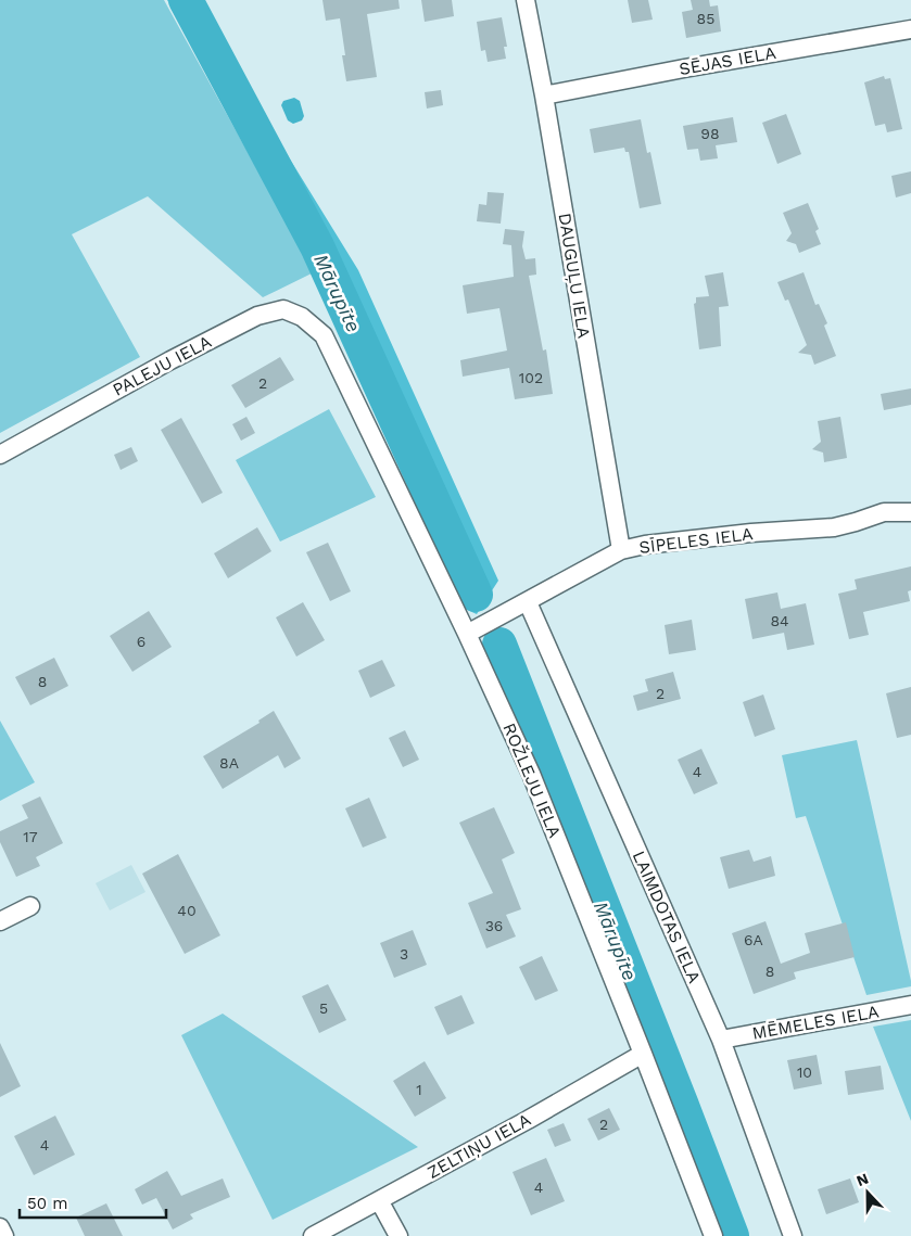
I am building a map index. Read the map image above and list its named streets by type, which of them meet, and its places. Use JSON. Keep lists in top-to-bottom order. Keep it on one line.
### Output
{"streets":{"street":["SĒJAS IELA","DAUGUĻU IELA","PALEJU IELA","SĪPELES IELA","ROŽLEJU IELA","LAIMDOTAS IELA","MĒMELES IELA","ZELTIŅU IELA"]},"crossings":[["SĒJAS IELA","DAUGUĻU IELA"],["DAUGUĻU IELA","SĪPELES IELA"],["PALEJU IELA","ROŽLEJU IELA"],["SĪPELES IELA","ROŽLEJU IELA"],["SĪPELES IELA","LAIMDOTAS IELA"],["ROŽLEJU IELA","ZELTIŅU IELA"],["LAIMDOTAS IELA","MĒMELES IELA"]],"water":["Mārupīte"],"house_numbers":["85","98","102","2","84","6","8","2","8A","4","17","40","36","6A","3","8","5","10","1","2","4","4"],"scale_bar":"50 m","north":"top"}
